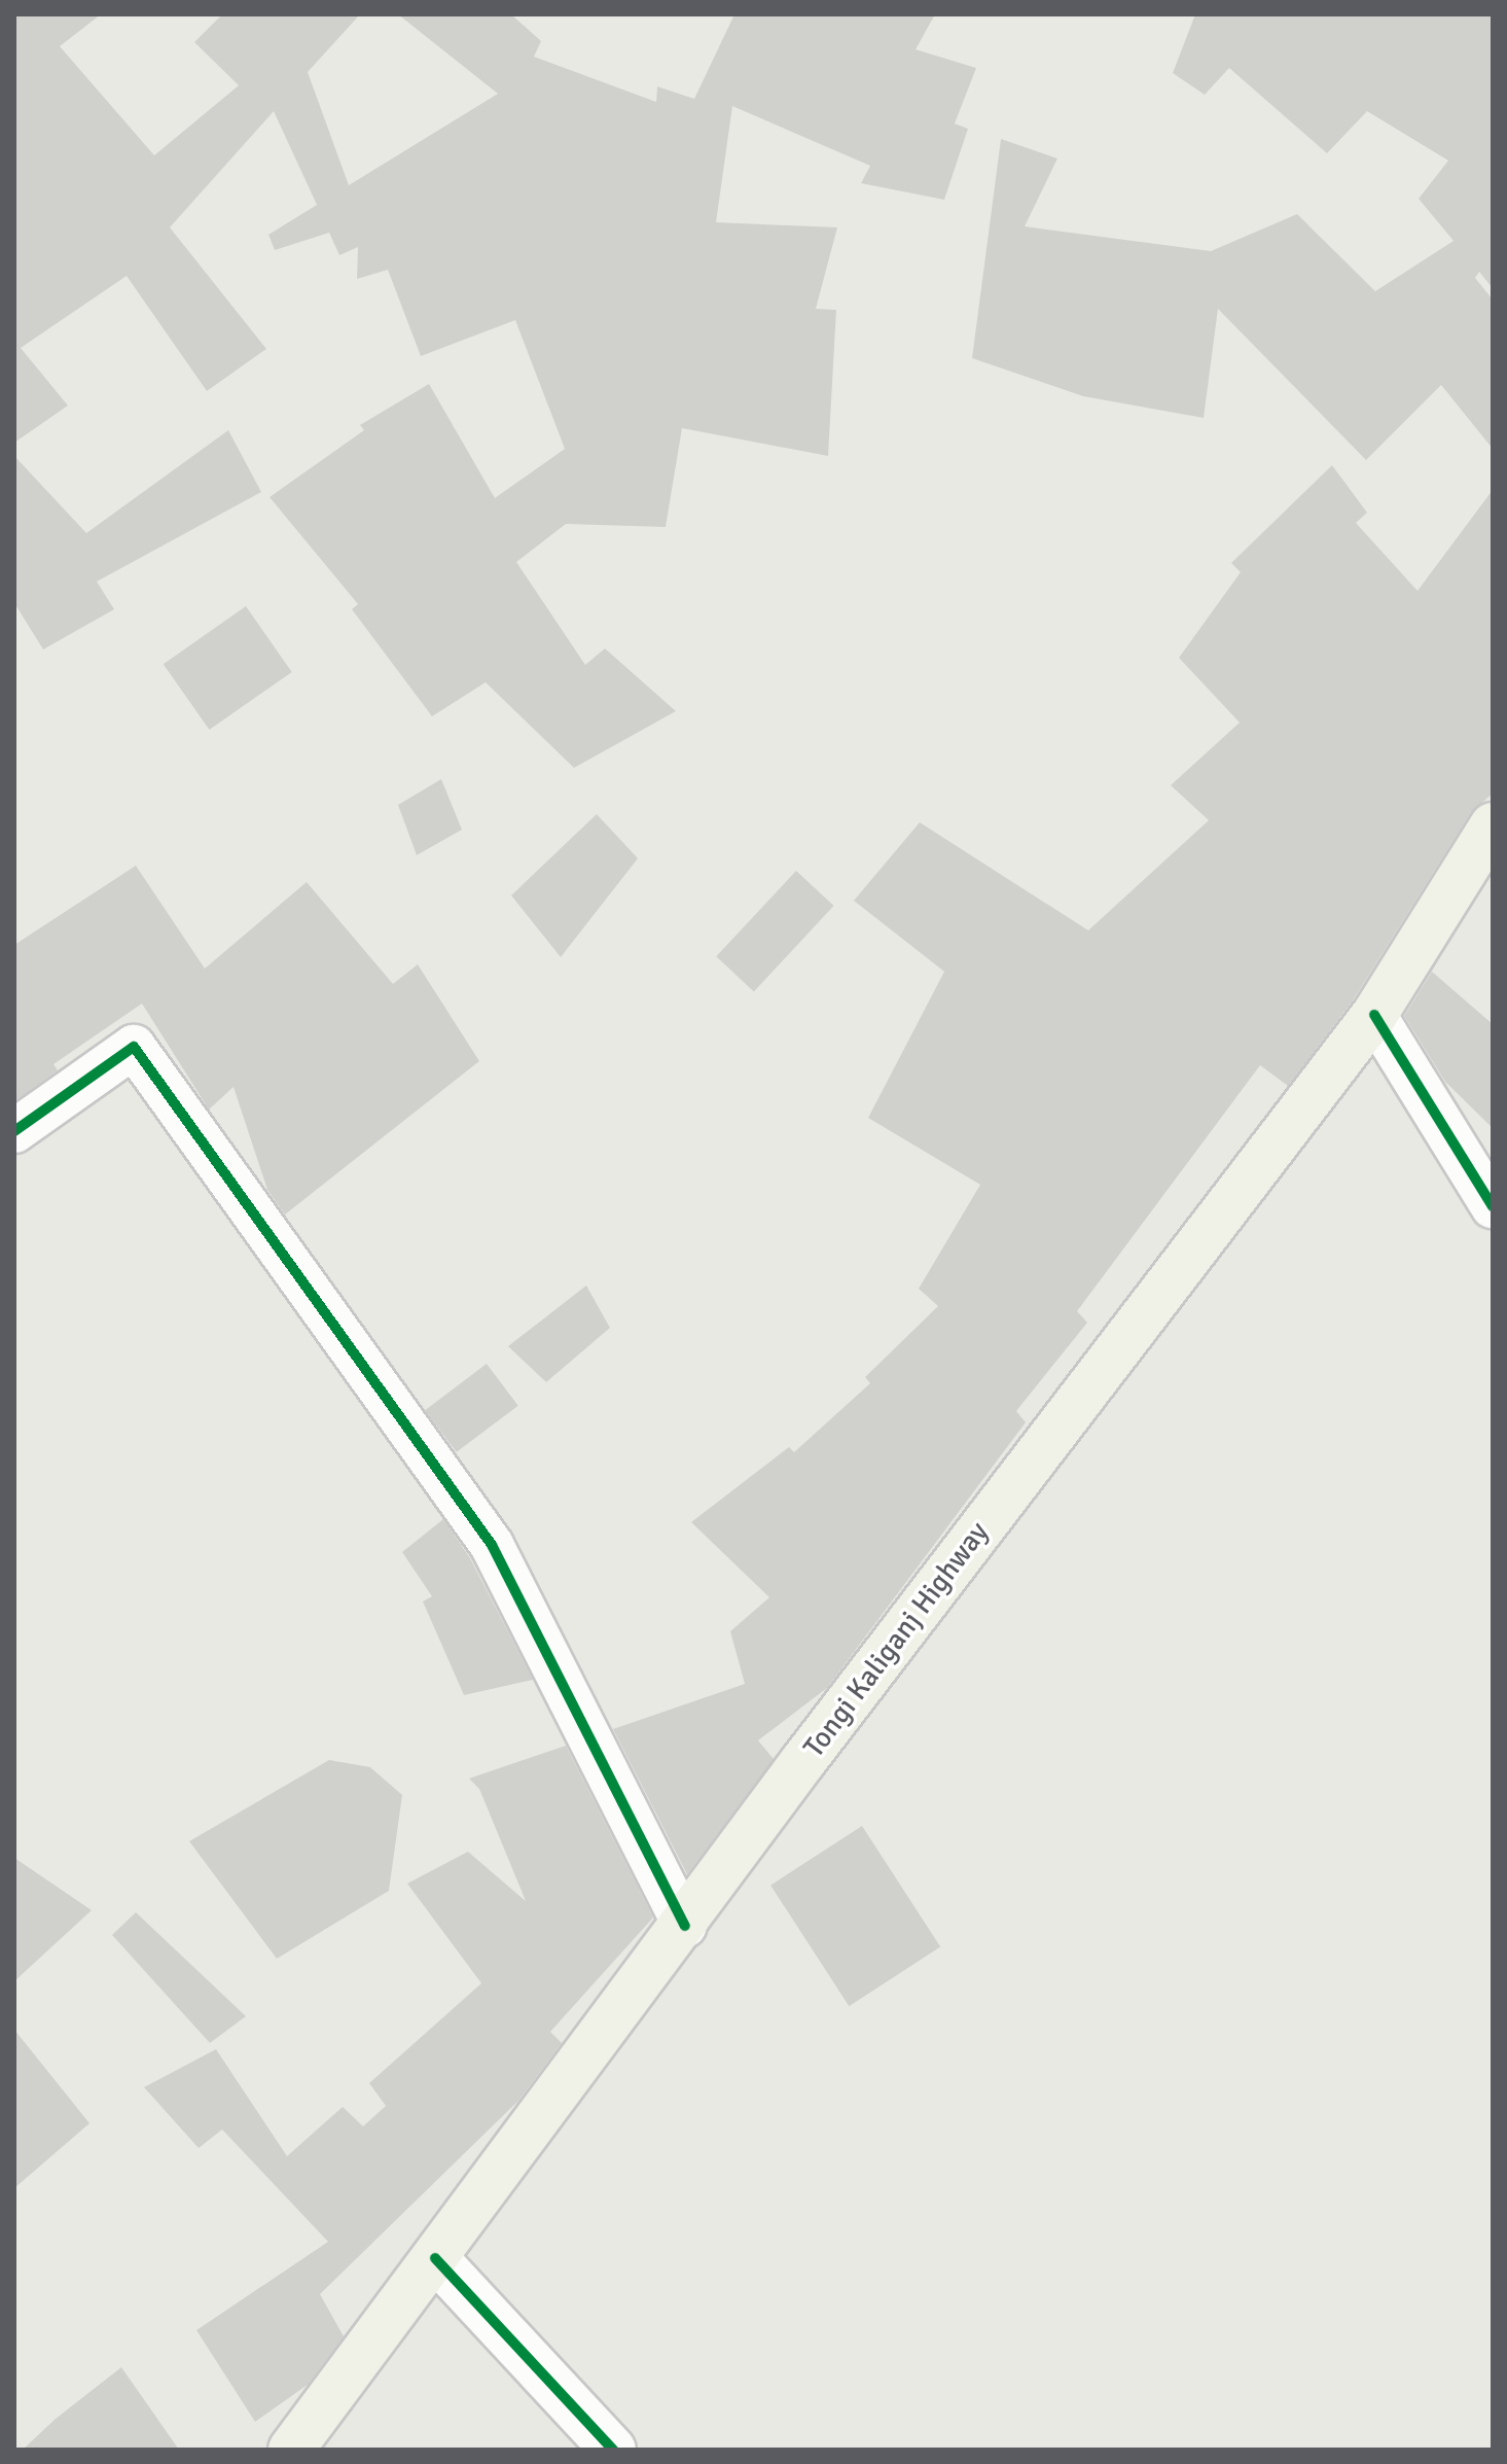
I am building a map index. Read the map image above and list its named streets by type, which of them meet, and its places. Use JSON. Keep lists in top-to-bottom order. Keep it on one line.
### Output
{"streets":{"main road":["Tongi Kaliganj Highway"]}}
